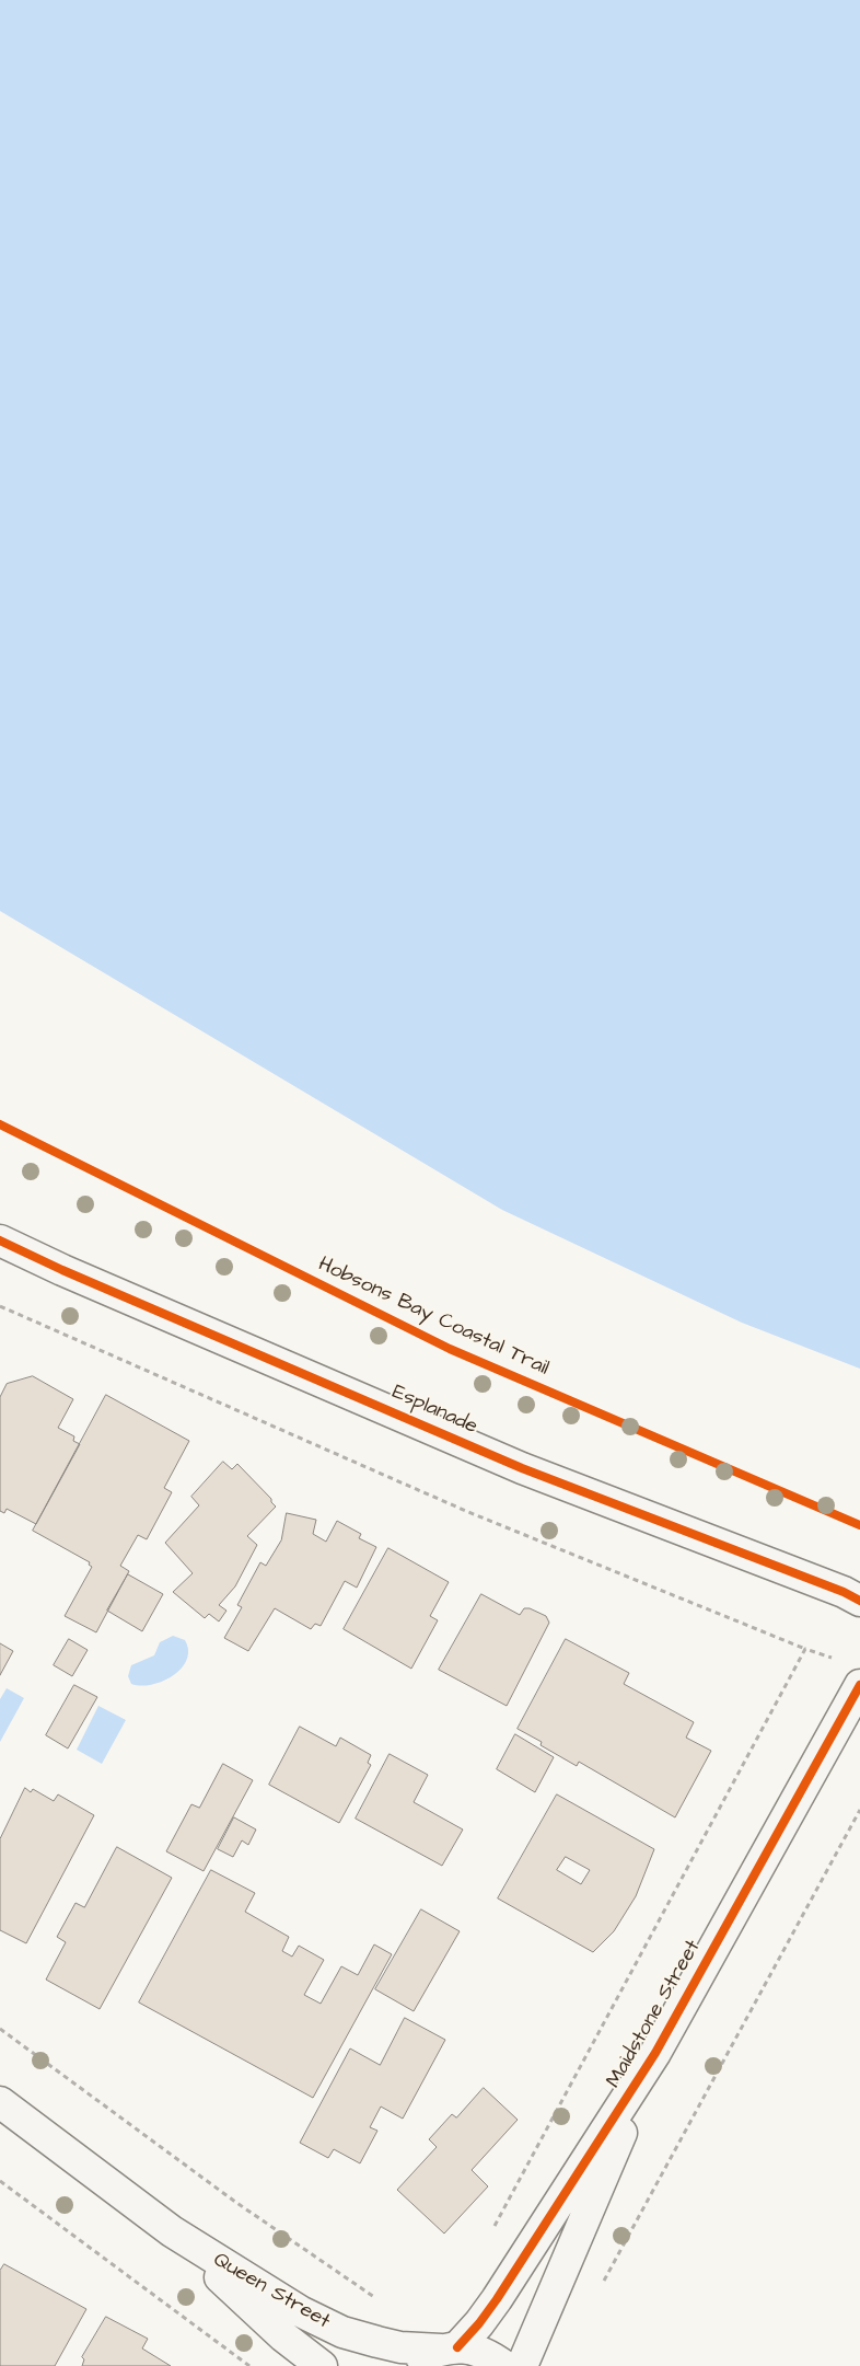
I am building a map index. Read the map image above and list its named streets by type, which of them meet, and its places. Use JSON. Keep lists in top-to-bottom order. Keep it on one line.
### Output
{"streets":{"street":["Esplanade","Maidstone Street","Queen Street"],"cycle path":["Hobsons Bay Coastal Trail"]},"crossings":[["Maidstone Street","Queen Street"]]}
